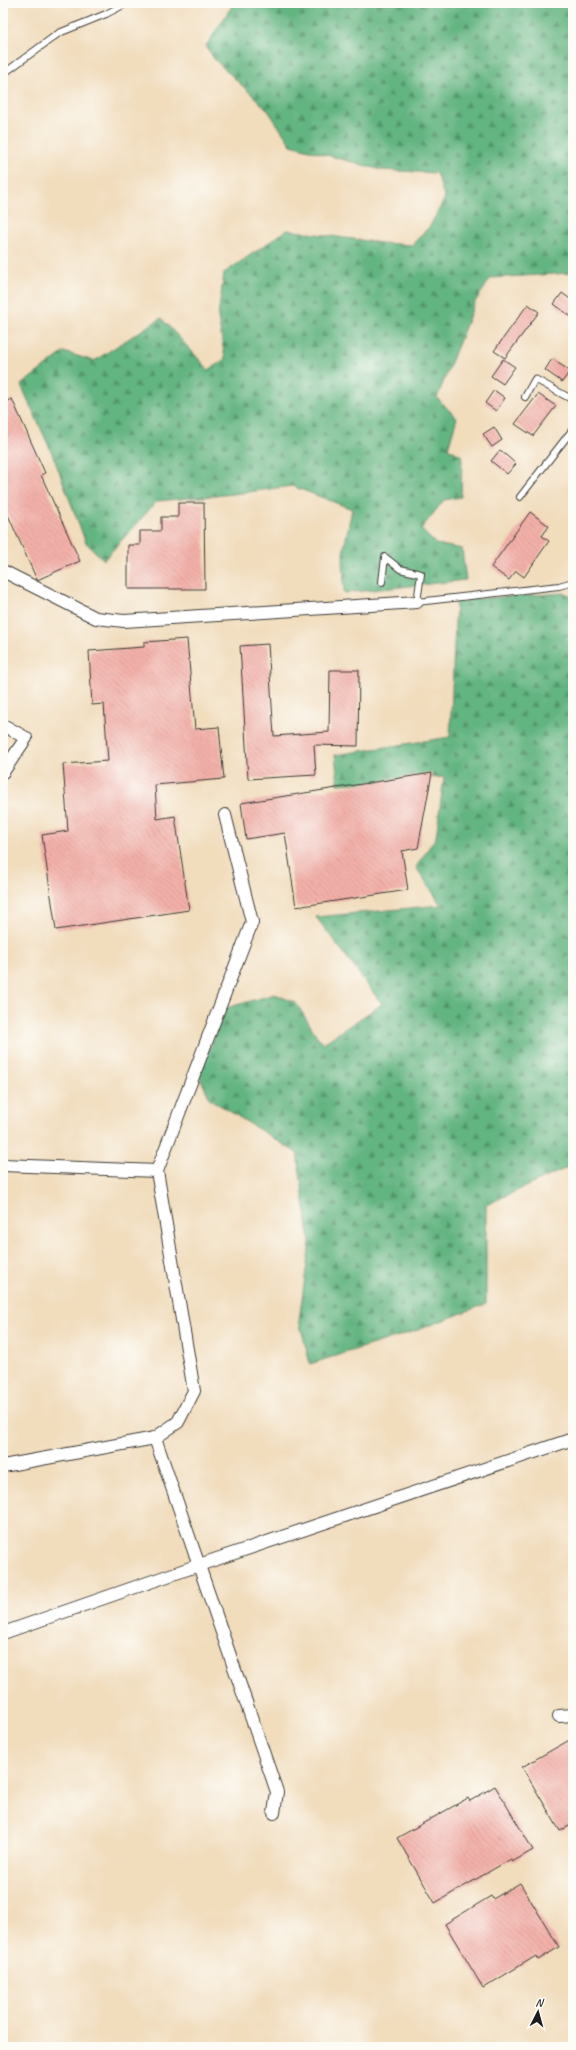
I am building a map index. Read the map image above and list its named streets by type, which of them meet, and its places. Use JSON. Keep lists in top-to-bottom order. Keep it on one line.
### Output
{"north":"top"}
